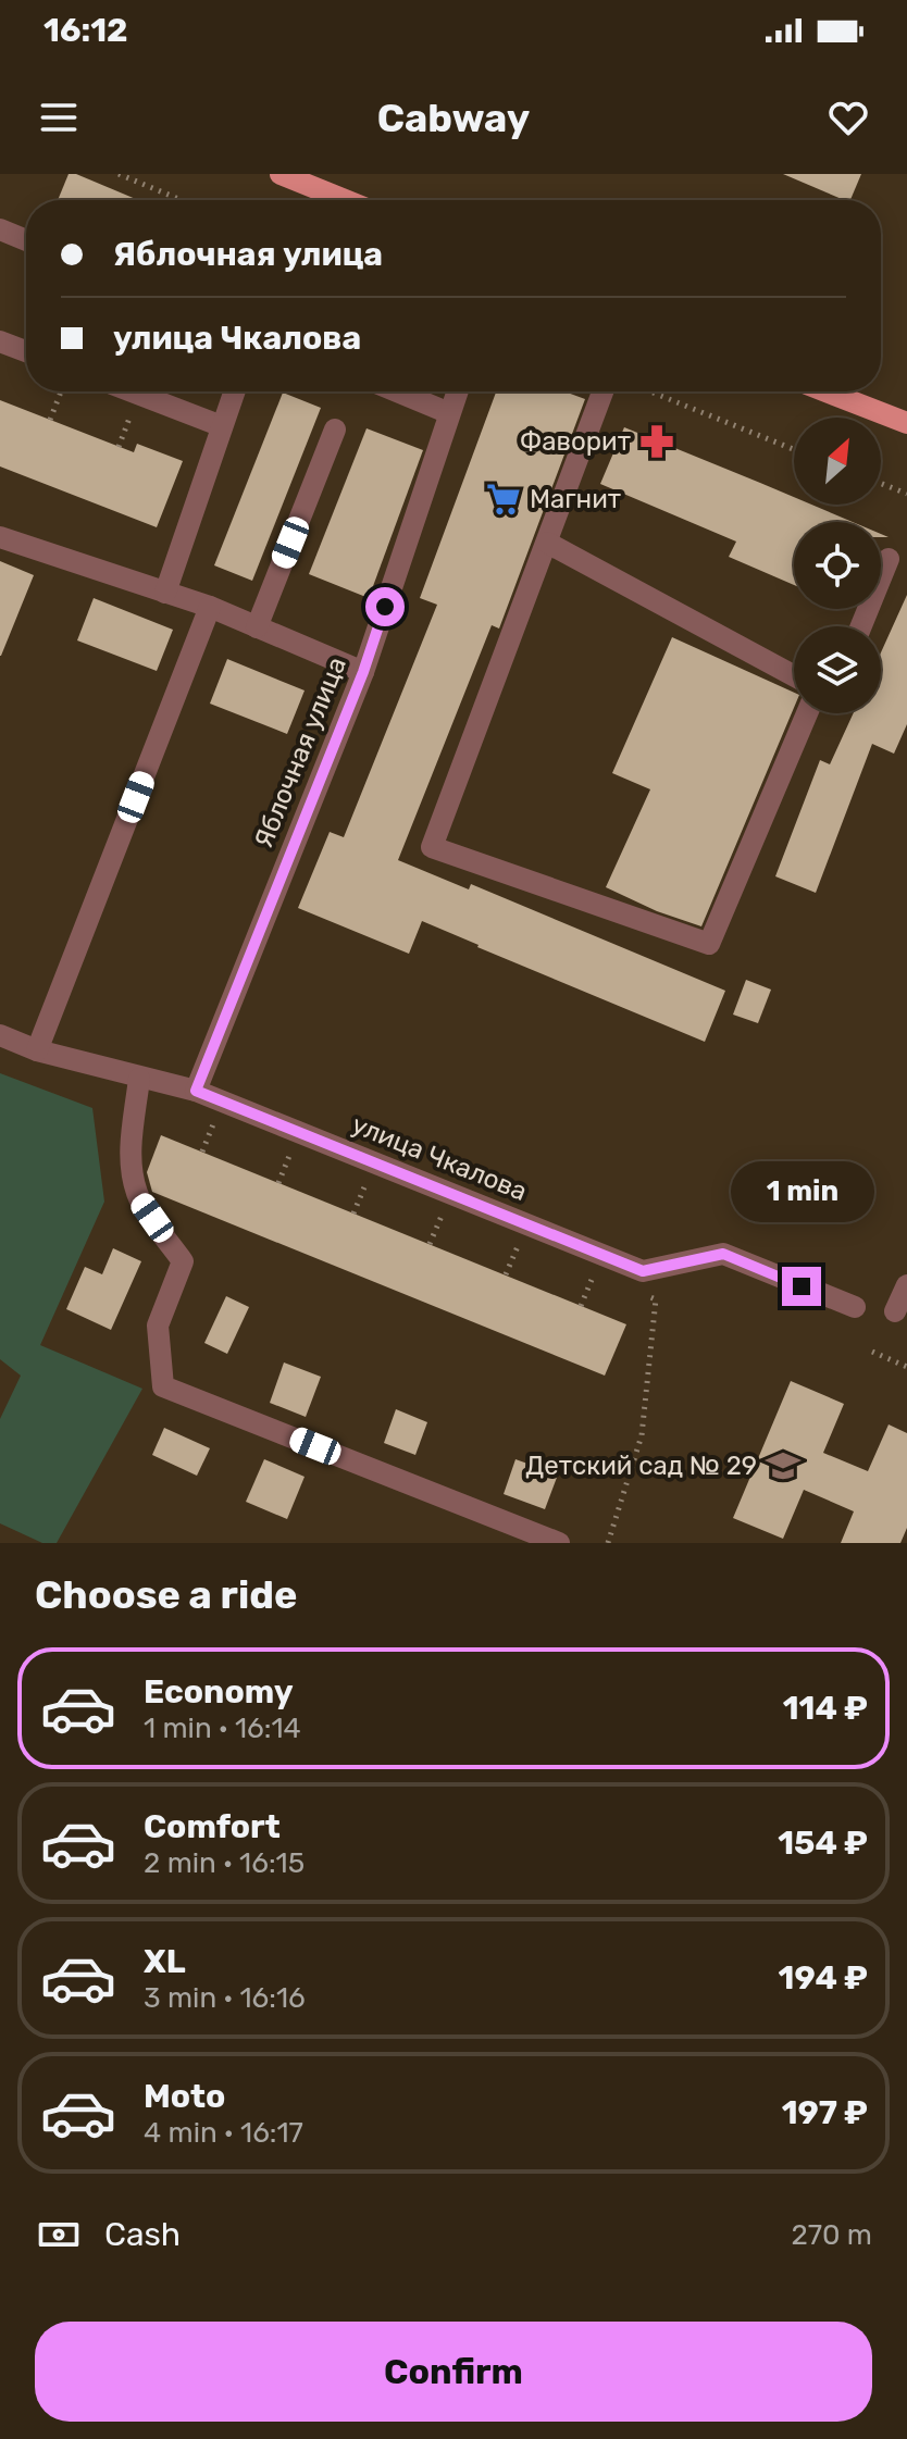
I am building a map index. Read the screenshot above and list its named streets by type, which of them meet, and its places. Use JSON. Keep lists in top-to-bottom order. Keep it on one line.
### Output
{"streets":{"street":["Яблочная улица","улица Чкалова"]},"crossings":[["Яблочная улица","улица Чкалова"]],"places":{"pharmacy":["Фаворит"],"supermarket":["Магнит"],"school or university":["Детский сад № 29"]},"north":"top right","page":{"status":"16:12","header":"Cabway","banner":["Яблочная улица","улица Чкалова"],"bubble":"1 min","heading":"Choose a ride","list":[{"name":"Economy","note":"1 min · 16:14","value":"114 ₽"},{"name":"Comfort","note":"2 min · 16:15","value":"154 ₽"},{"name":"XL","note":"3 min · 16:16","value":"194 ₽"},{"name":"Moto","note":"4 min · 16:17","value":"197 ₽"}],"pay":["Cash","270 m"],"buttons":"Confirm"}}
